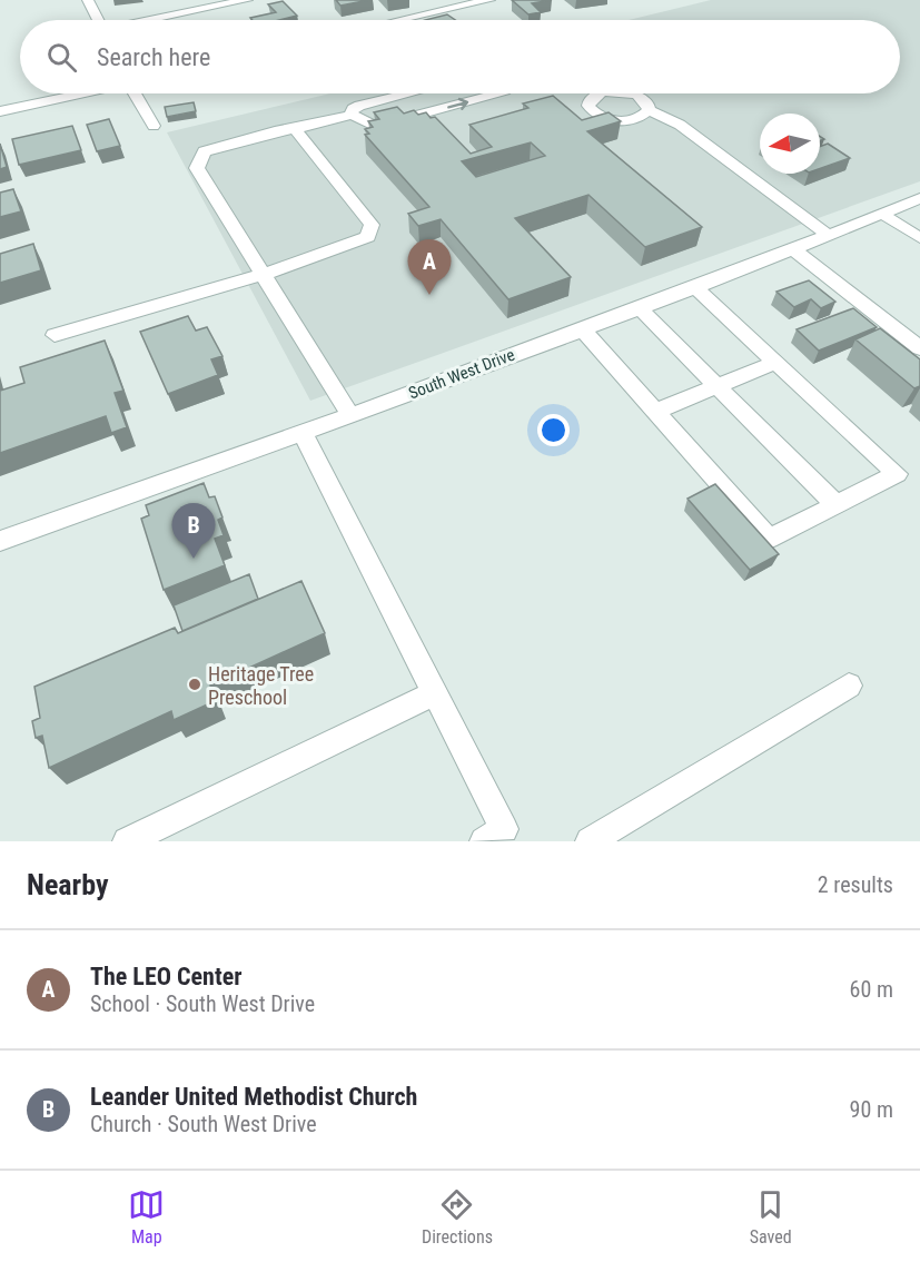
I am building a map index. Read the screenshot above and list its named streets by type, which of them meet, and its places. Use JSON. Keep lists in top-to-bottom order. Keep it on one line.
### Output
{"streets":{"street":["South West Drive"]},"places":["Heritage Tree Preschool"],"north":"left","page":{"search":"Search here","pins":["A","B"],"heading":["Nearby","2 results"],"list":[{"mark":"A","name":"The LEO Center","note":"School · South West Drive","value":"60 m"},{"mark":"B","name":"Leander United Methodist Church","note":"Church · South West Drive","value":"90 m"}],"nav":["Map","Directions","Saved"]}}
